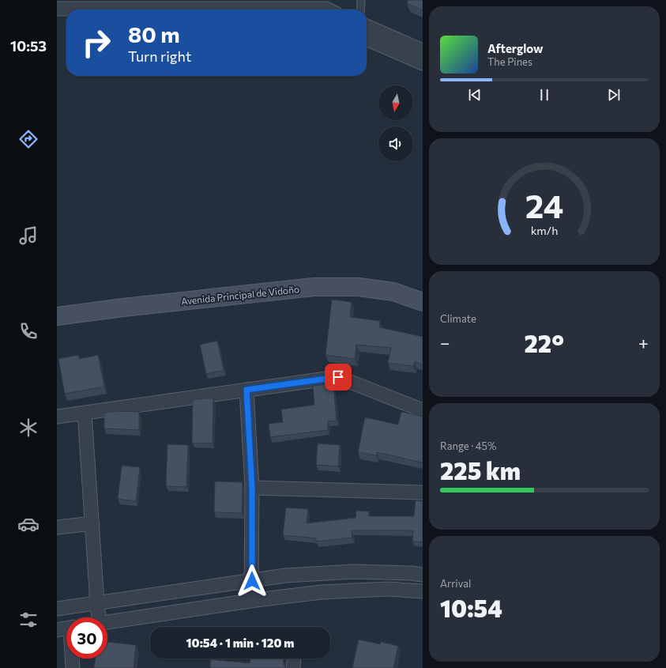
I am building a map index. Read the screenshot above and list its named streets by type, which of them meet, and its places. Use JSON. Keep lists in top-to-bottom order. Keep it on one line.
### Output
{"streets":{"main road":["Avenida Principal de Vidoño"]},"north":"bottom","page":{"tabs":"10:53","turn":["80 m","Turn right"],"song":["Afterglow","The Pines"],"tile":["Climate",["Range · 45%","225 km"],["Arrival","10:54"]],"heat":["−","22°","+"],"limit":"30","trip":"10:54 · 1 min · 120 m","gauge":["24","km/h"]}}
